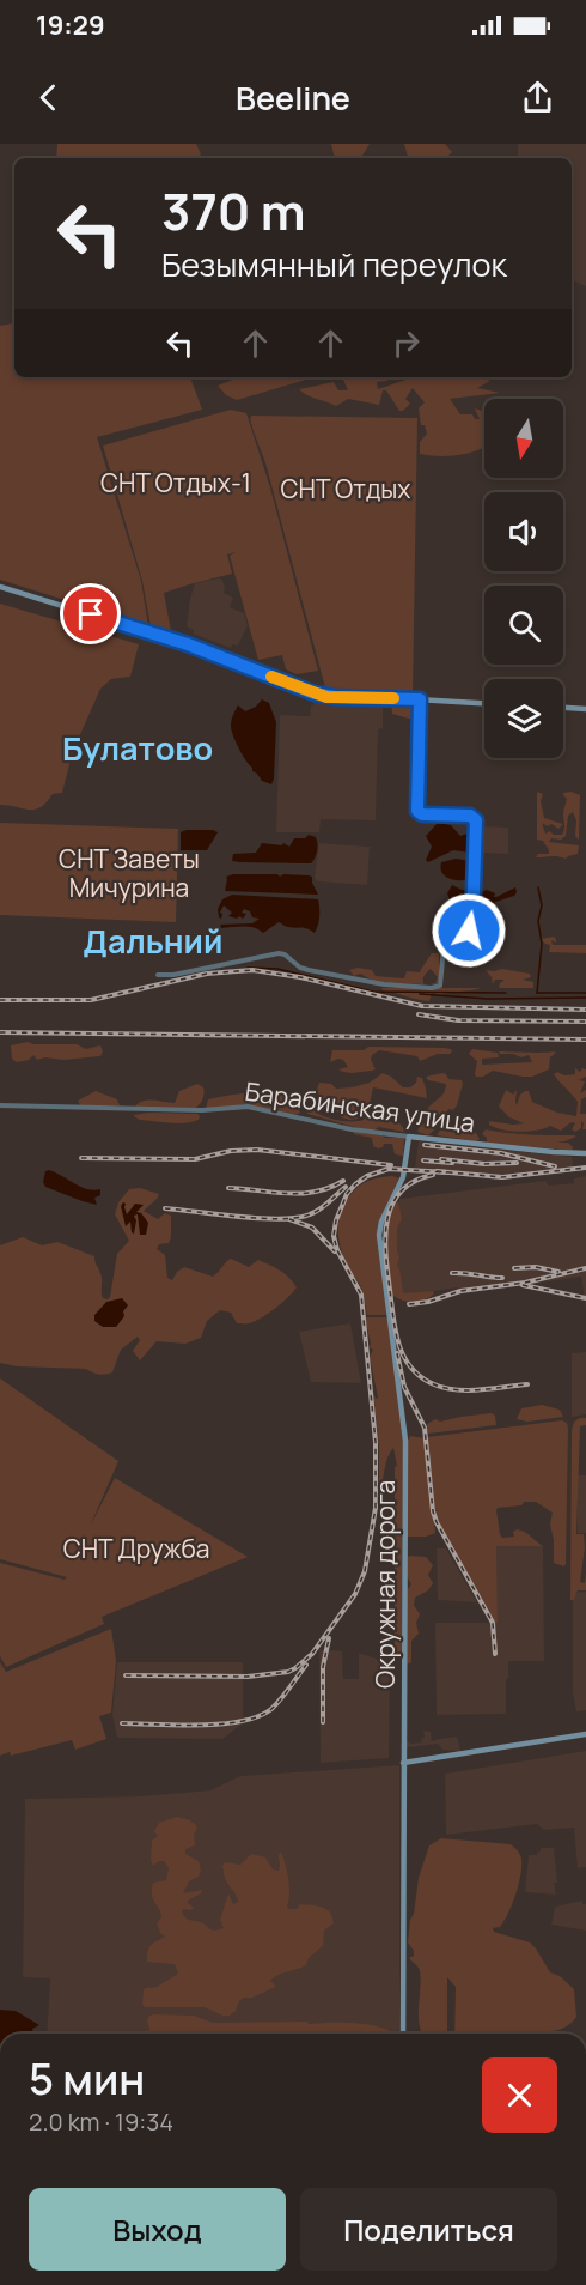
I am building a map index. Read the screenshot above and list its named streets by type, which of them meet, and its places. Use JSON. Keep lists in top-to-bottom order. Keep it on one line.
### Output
{"streets":{"main road":["Барабинская улица","Окружная дорога"]},"crossings":[["Барабинская улица","Окружная дорога"]],"districts":["Булатово","Дальний"],"parks":["СНТ Отдых-1","СНТ Отдых","СНТ Заветы Мичурина","СНТ Дружба"],"north":"bottom","page":{"status":"19:29","header":"Beeline","turn":["370 m","Безымянный переулок"],"heading":["5 мин","2.0 km · 19:34"],"buttons":["Выход","Поделиться"]}}
